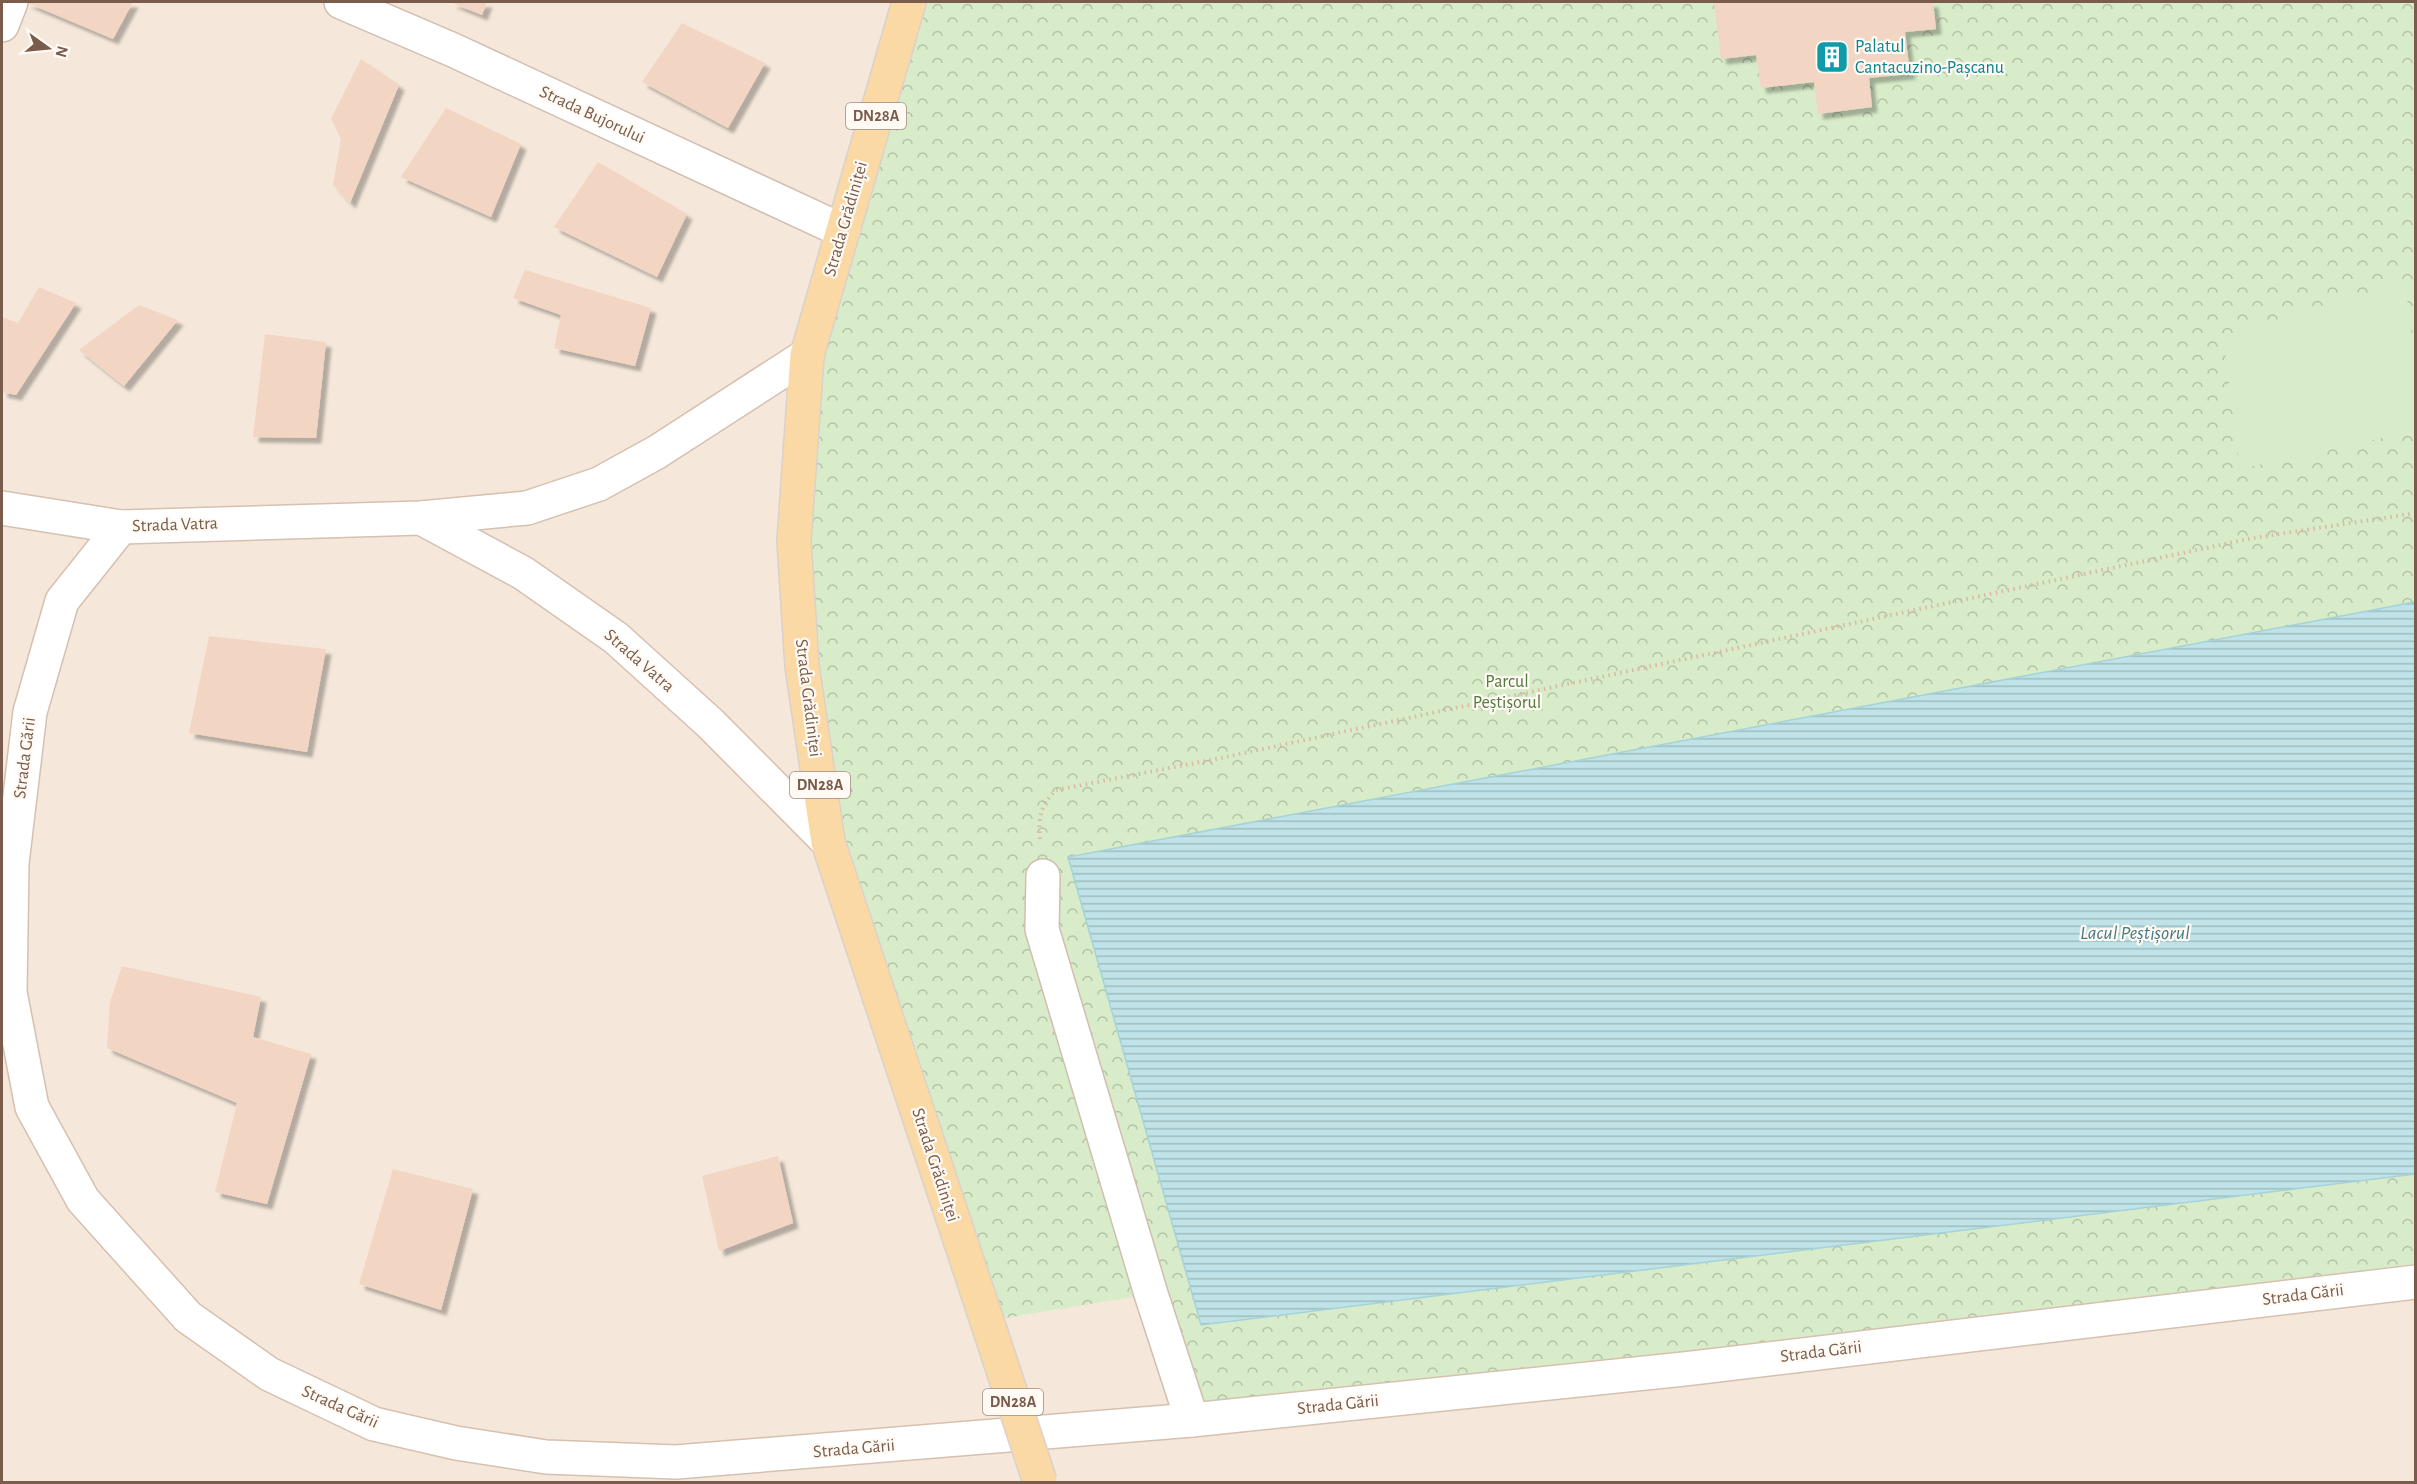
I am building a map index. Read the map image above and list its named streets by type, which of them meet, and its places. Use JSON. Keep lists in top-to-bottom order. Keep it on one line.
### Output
{"streets":{"main road":["DN28A","Strada Grădiniței"],"street":["Strada Bujorului","Strada Vatra","Strada Gării"]},"crossings":[["Strada Bujorului","Strada Grădiniței"],["Strada Grădiniței","Strada Vatra"],["Strada Vatra","Strada Gării"]],"water":["Lacul Peștișorul"],"parks":["Parcul Peștișorul"],"places":{"building":["Palatul Cantacuzino-Pașcanu"]},"north":"right"}
